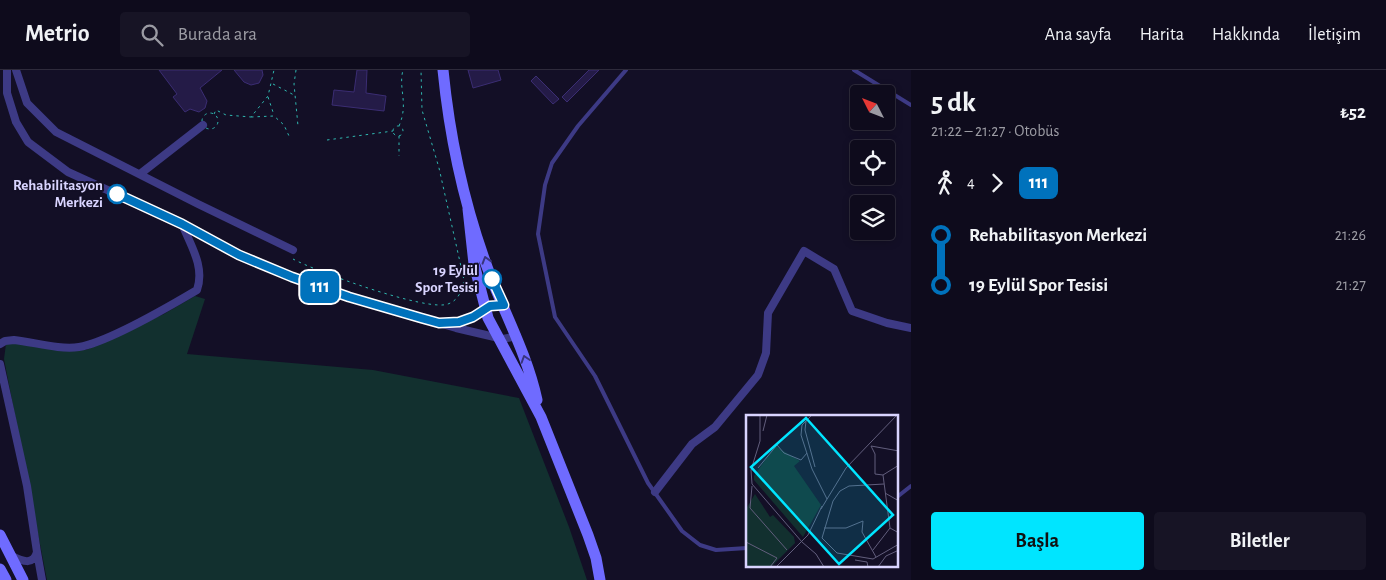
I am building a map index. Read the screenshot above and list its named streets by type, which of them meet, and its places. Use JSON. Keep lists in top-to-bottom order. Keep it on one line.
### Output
{"places":["Rehabilitasyon Merkezi","19 Eylül Spor Tesisi"],"lines":["bus line 111"],"north":"top left","page":{"header":"Metrio","search":"Burada ara","nav":["Ana sayfa","Harita","Hakkında","İletişim"],"on_map":"111","heading":["5 dk","21:22 – 21:27 · Otobüs","₺52"],"legs":["4","111"],"list":[{"name":"Rehabilitasyon Merkezi","value":"21:26"},{"name":"19 Eylül Spor Tesisi","value":"21:27"}],"buttons":["Başla","Biletler"]}}
